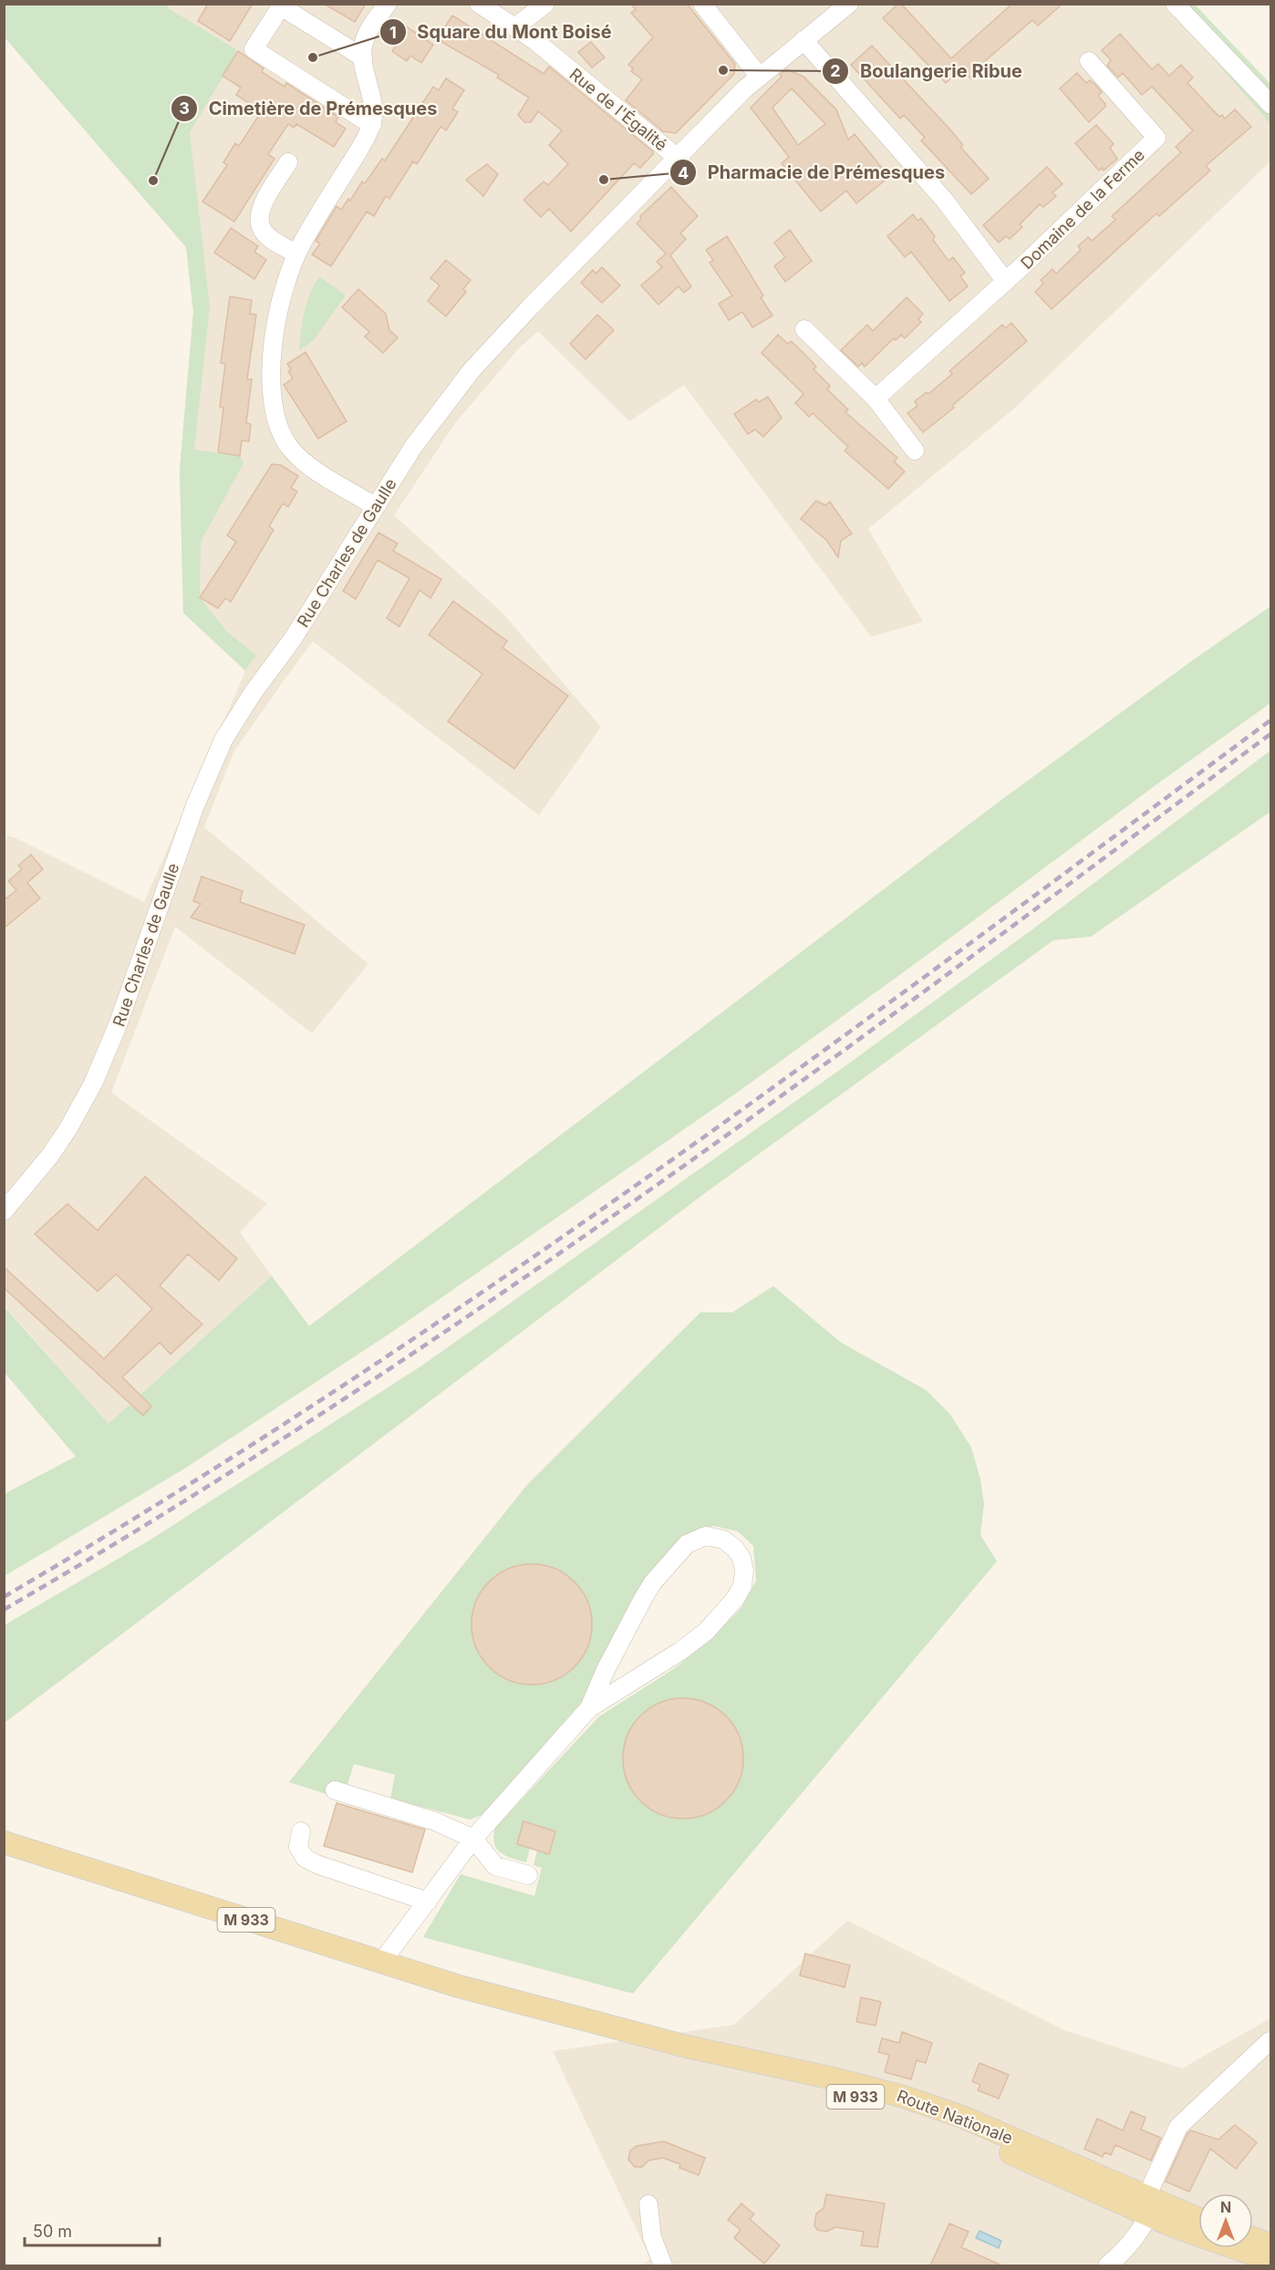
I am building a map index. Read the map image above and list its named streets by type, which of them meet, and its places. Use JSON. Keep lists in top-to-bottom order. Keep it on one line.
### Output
{"streets":{"main road":["M 933","Route Nationale"],"street":["Rue de l'Égalité","Domaine de la Ferme","Rue Charles de Gaulle"]},"crossings":[["Rue de l'Égalité","Rue Charles de Gaulle"],["Domaine de la Ferme","Rue Charles de Gaulle"],["M 933","Route Nationale"]],"places":["Square du Mont Boisé","Boulangerie Ribue","Pharmacie de Prémesques","Cimetière de Prémesques"],"scale_bar":"50 m","north":"top"}
